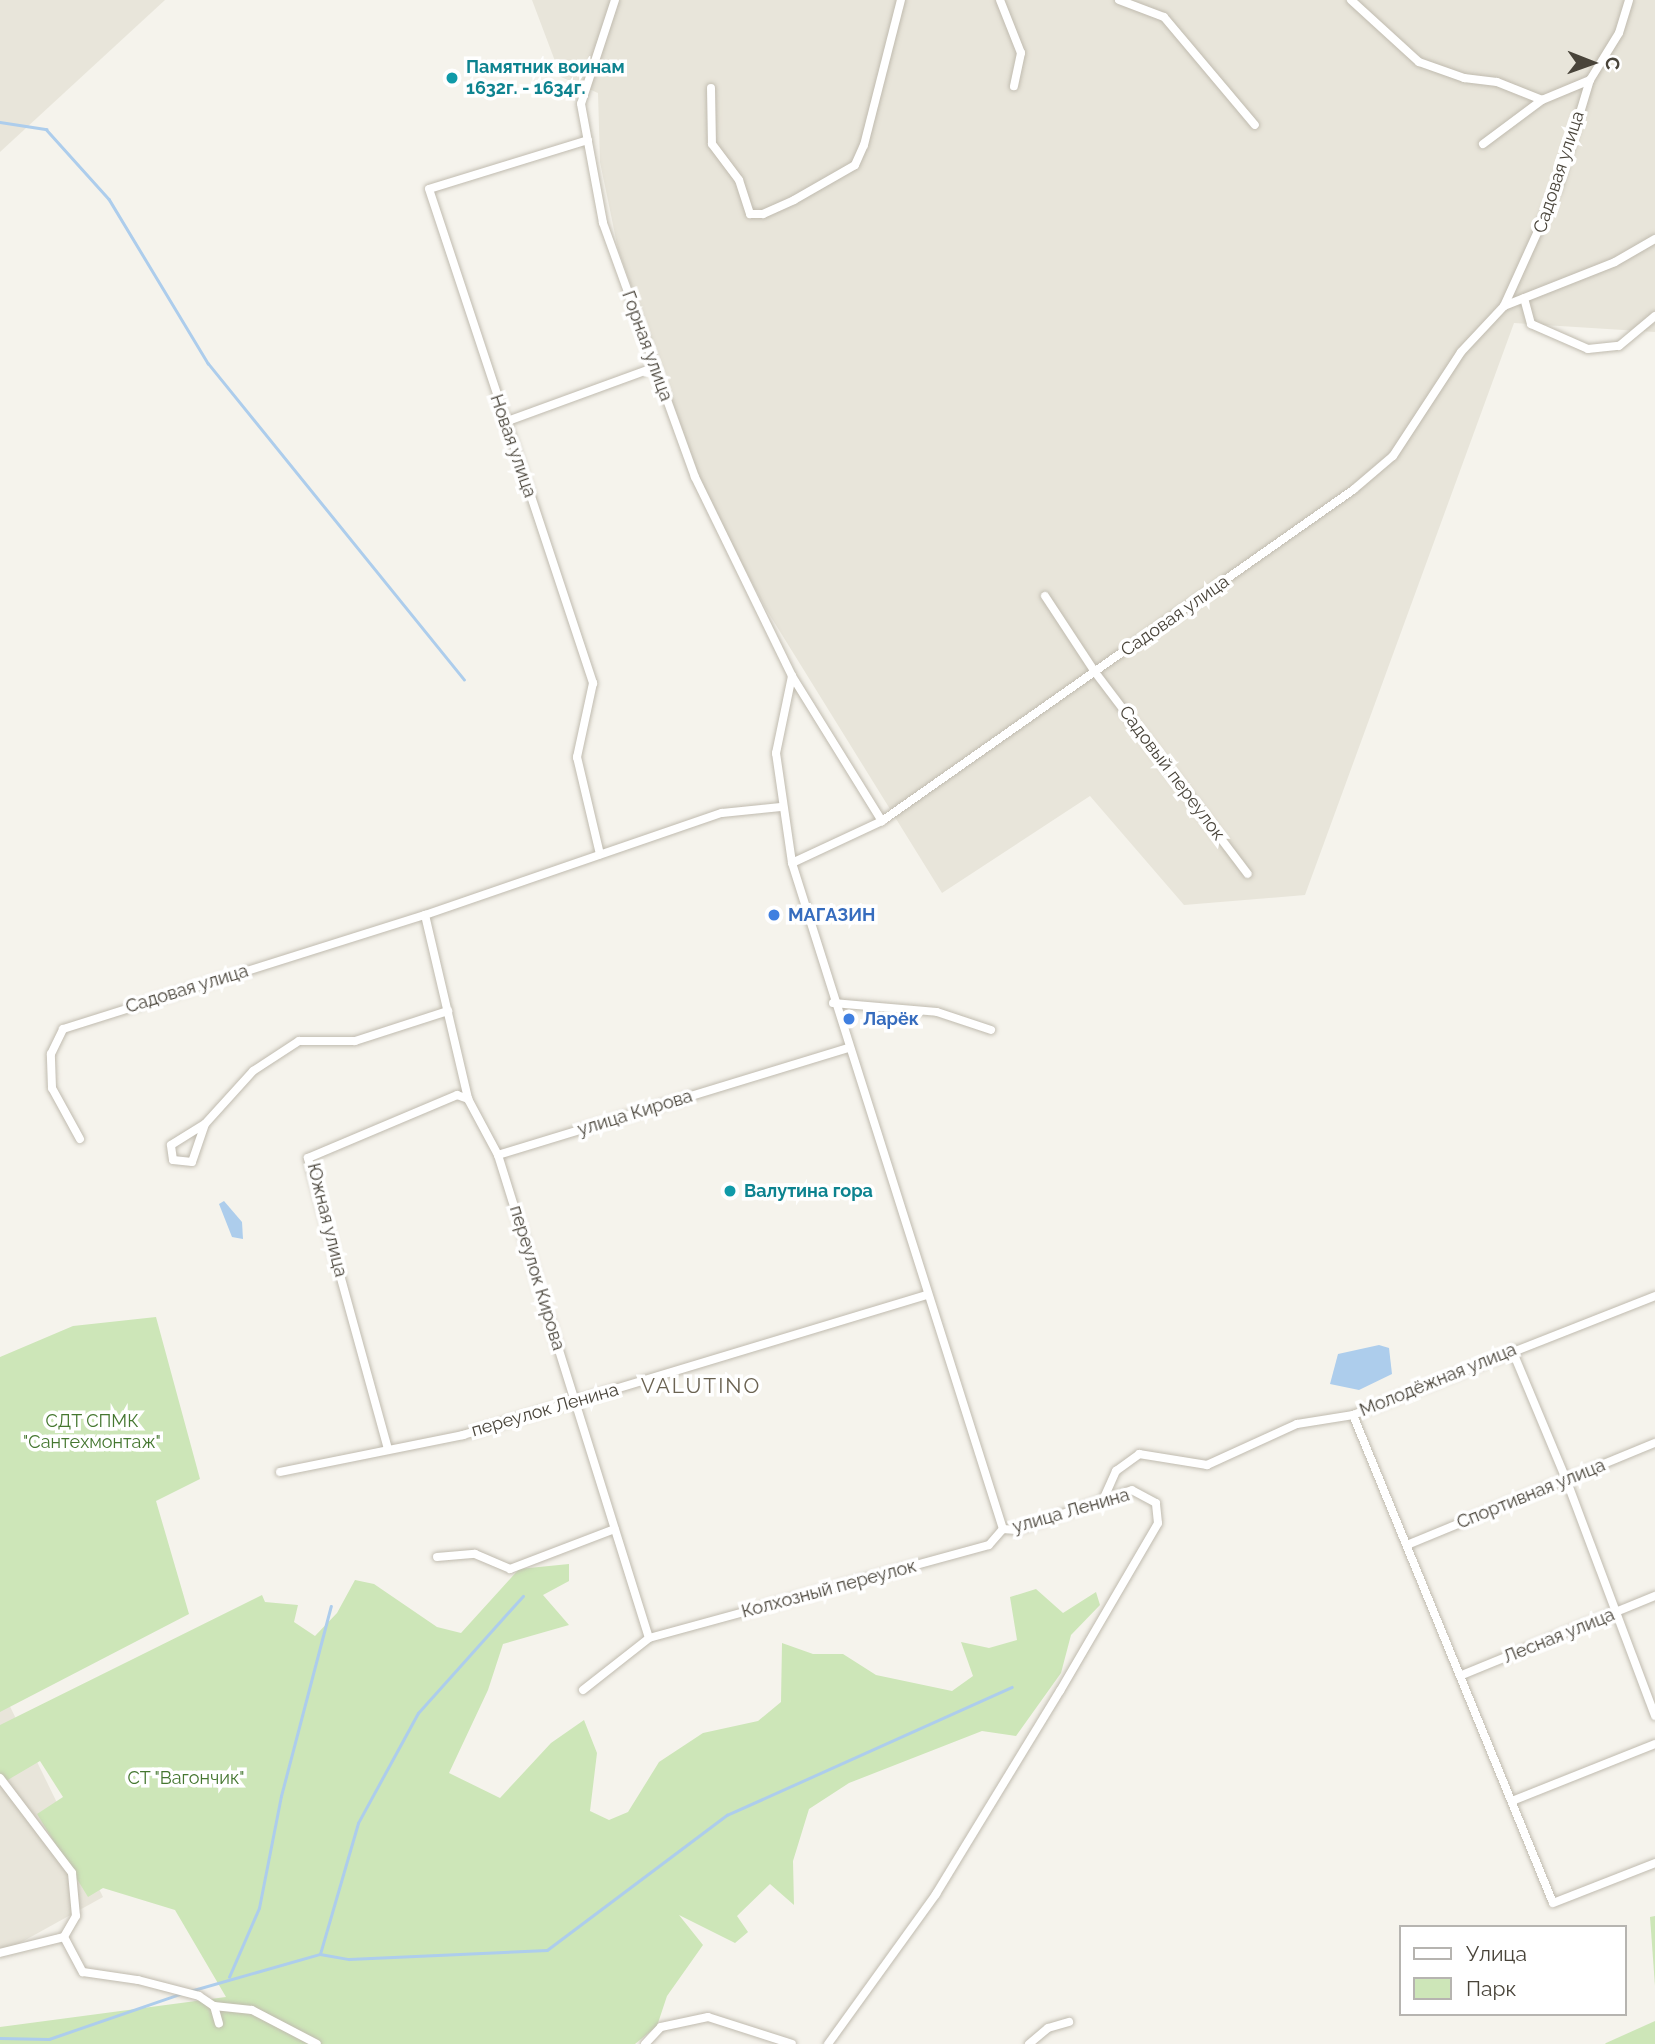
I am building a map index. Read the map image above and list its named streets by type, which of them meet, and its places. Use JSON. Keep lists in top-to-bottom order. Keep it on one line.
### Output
{"streets":{"street":["Садовая улица","Горная улица","Новая улица","Садовый переулок","улица Кирова","Южная улица","переулок Кирова","Молодёжная улица","переулок Ленина","Спортивная улица","улица Ленина","Колхозный переулок","Лесная улица"]},"crossings":[["Садовая улица","Горная улица"],["Садовая улица","Новая улица"],["Садовая улица","Садовый переулок"],["Садовая улица","улица Ленина"],["Горная улица","Новая улица"],["Горная улица","улица Ленина"],["улица Кирова","переулок Кирова"],["улица Кирова","улица Ленина"],["Южная улица","переулок Ленина"],["переулок Кирова","переулок Ленина"],["Молодёжная улица","улица Ленина"],["переулок Ленина","улица Ленина"],["улица Ленина","Колхозный переулок"]],"districts":["VALUTINO"],"parks":["СДТ СПМК \"Сантехмонтаж\"","СТ \"Вагончик\""],"places":["Памятник воинам 1632г. - 1634г.","МАГАЗИН","Ларёк","Валутина гора"],"legend":["Улица","Парк"],"north":"right"}
